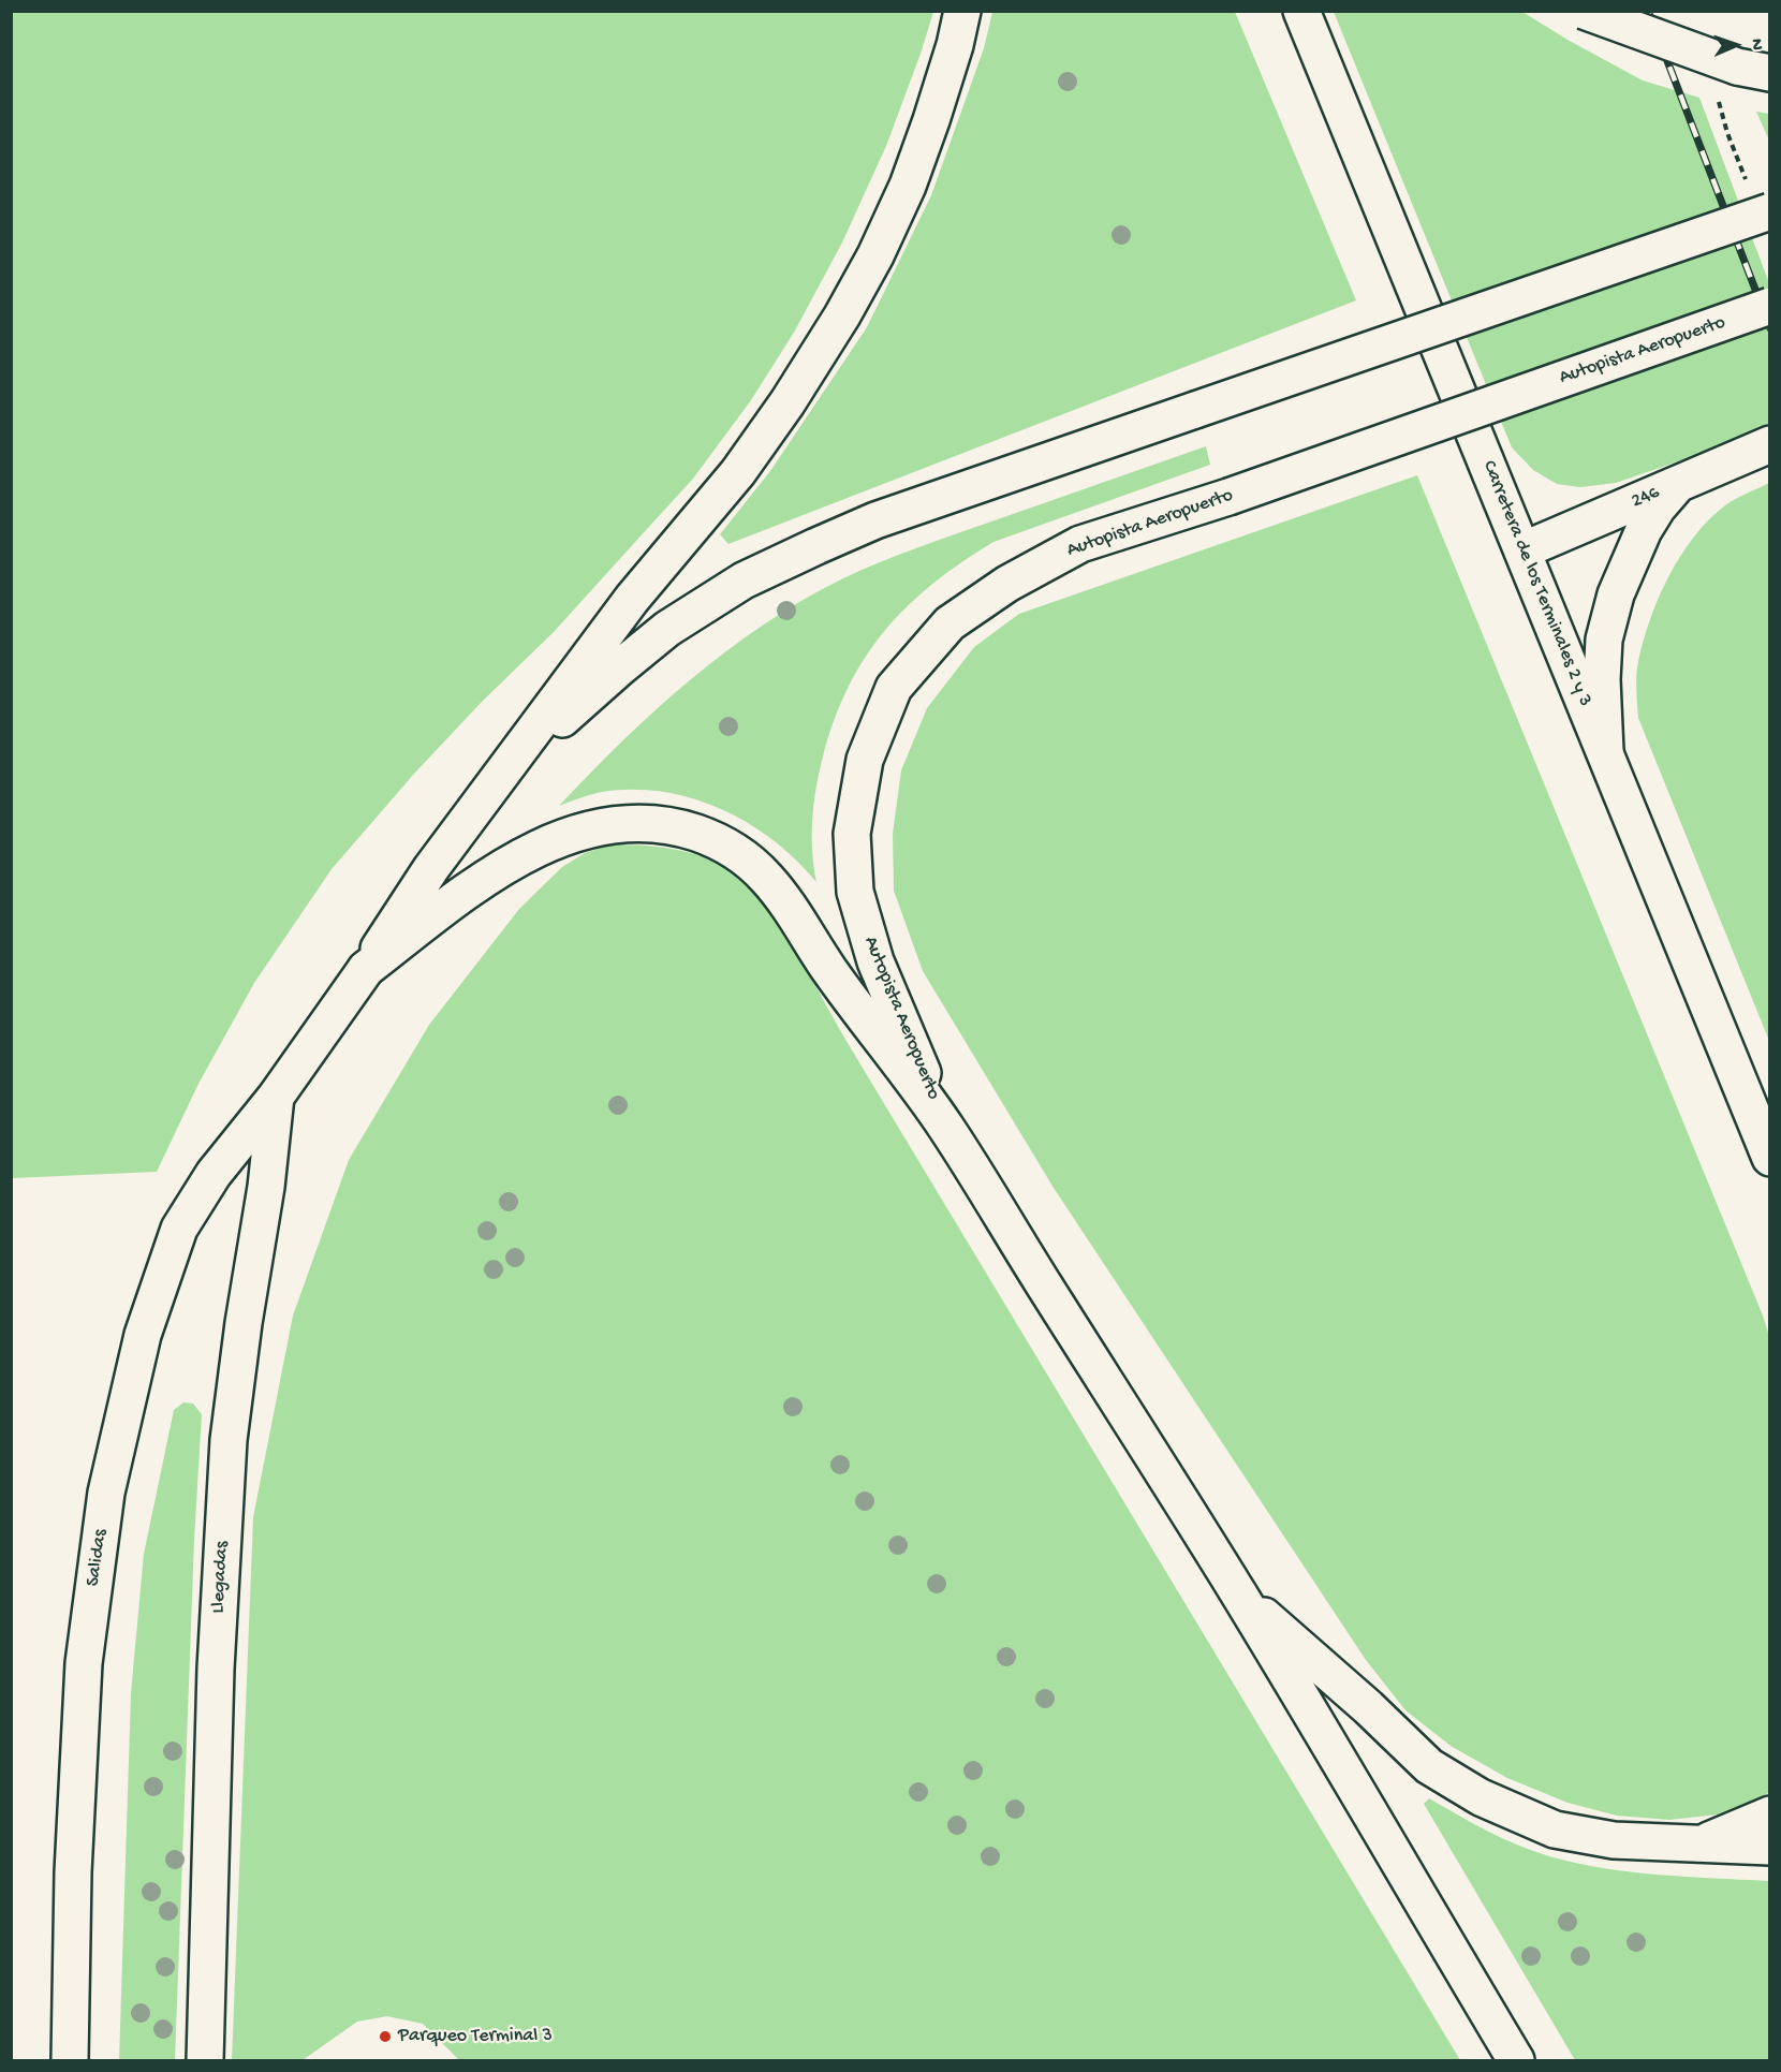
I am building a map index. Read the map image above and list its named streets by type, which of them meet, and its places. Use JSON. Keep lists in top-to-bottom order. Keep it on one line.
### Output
{"streets":{"main road":["Autopista Aeropuerto","246","Carretera de los Terminales 2 y 3","Salidas","Llegadas"]},"crossings":[["246","Carretera de los Terminales 2 y 3"],["Salidas","Llegadas"]],"places":["Parqueo Terminal 3"],"north":"right"}
